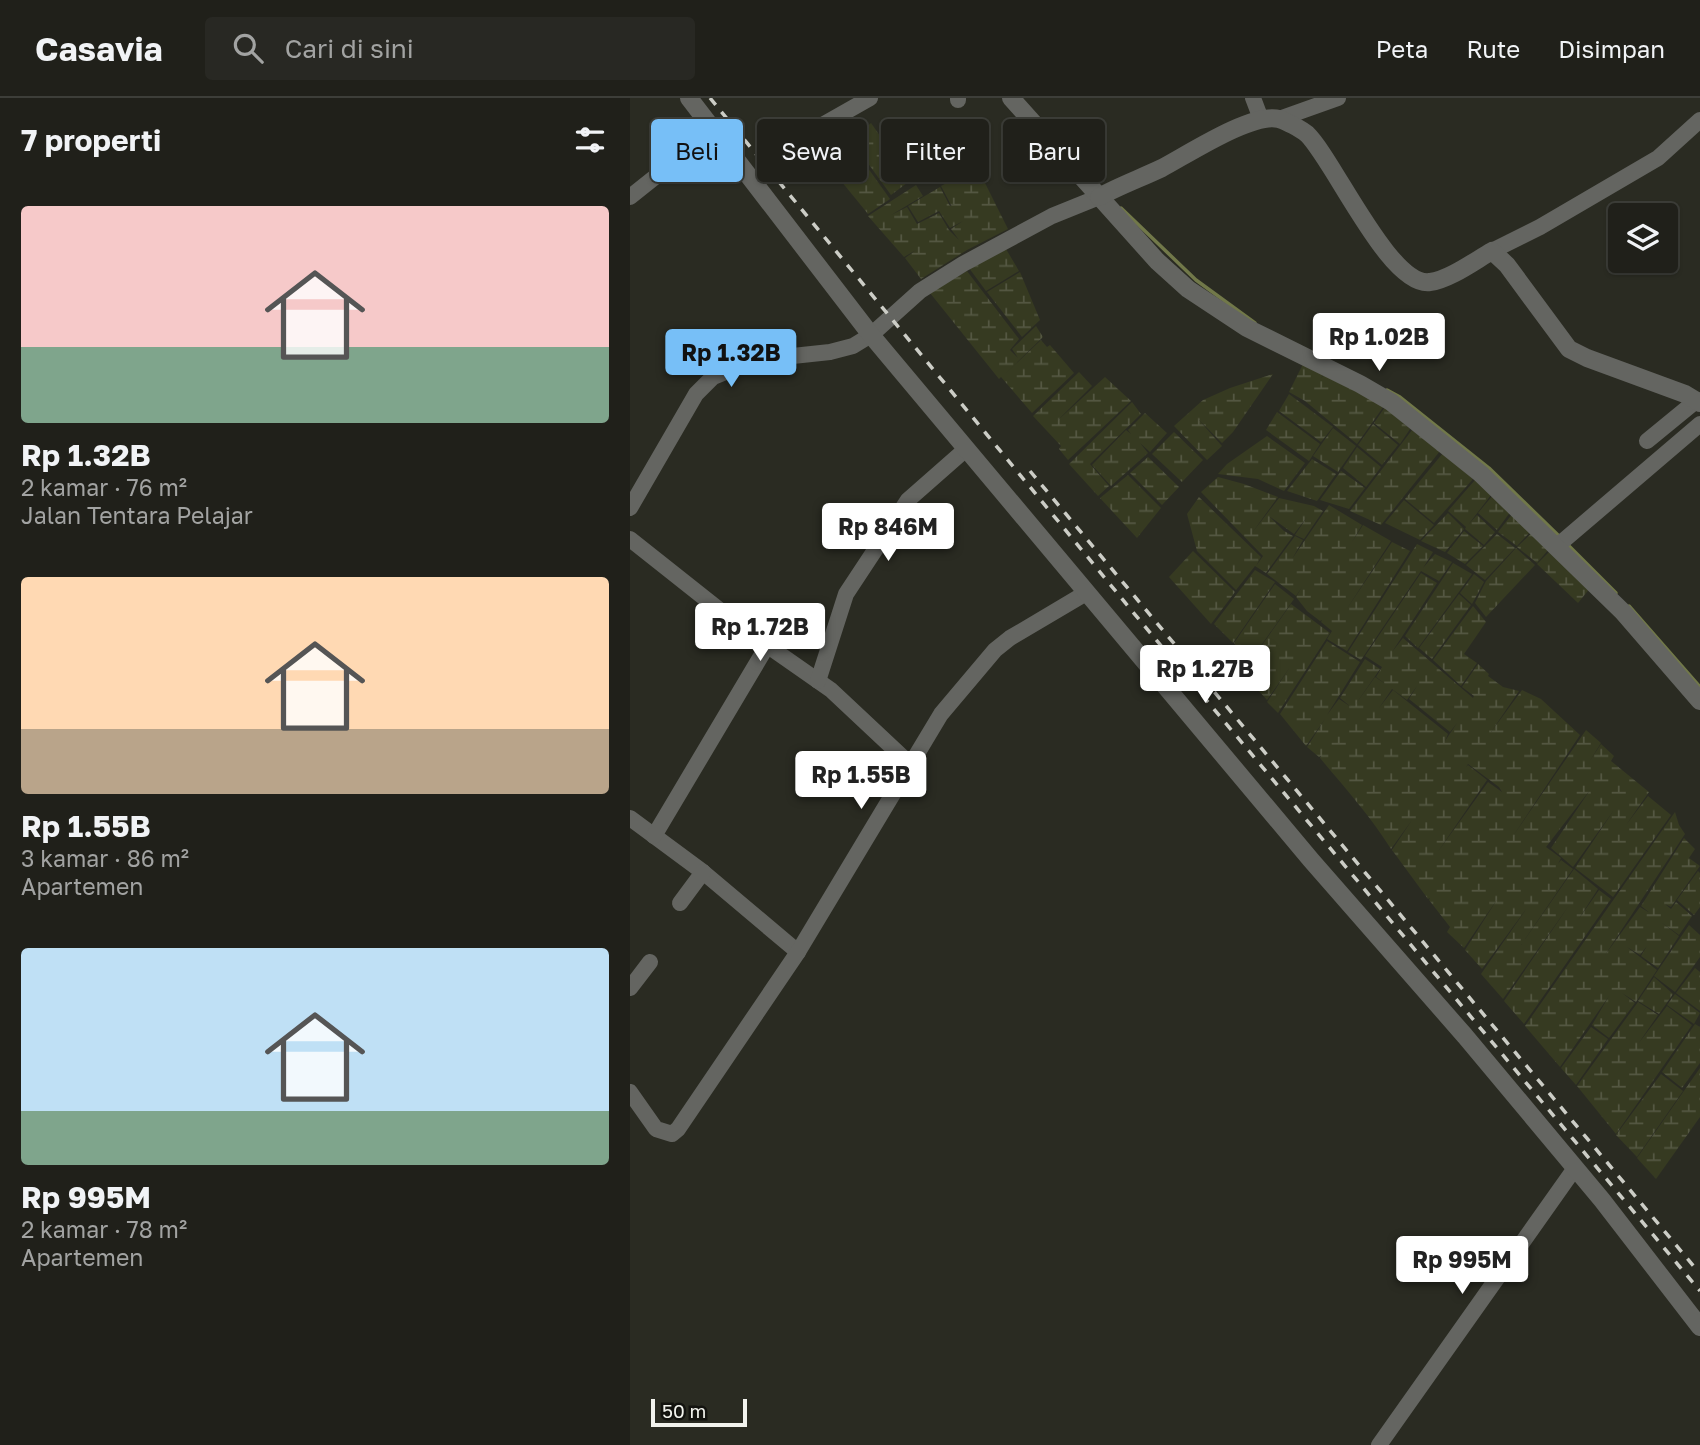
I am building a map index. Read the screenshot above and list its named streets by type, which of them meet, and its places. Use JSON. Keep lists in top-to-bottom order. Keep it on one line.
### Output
{"scale_bar":"50 m","page":{"header":"Casavia","search":"Cari di sini","nav":["Peta","Rute","Disimpan"],"heading":"7 properti","chip":["Beli","Sewa","Filter","Baru"],"list":[{"name":"Rp 1.32B","note":"2 kamar · 76 m² · Jalan Tentara Pelajar"},{"name":"Rp 1.55B","note":"3 kamar · 86 m² · Apartemen"},{"name":"Rp 995M","note":"2 kamar · 78 m² · Apartemen"}],"price":["Rp 1.02B","Rp 1.32B","Rp 846M","Rp 1.72B","Rp 1.27B","Rp 1.55B","Rp 995M"],"scale":"50 m"}}
